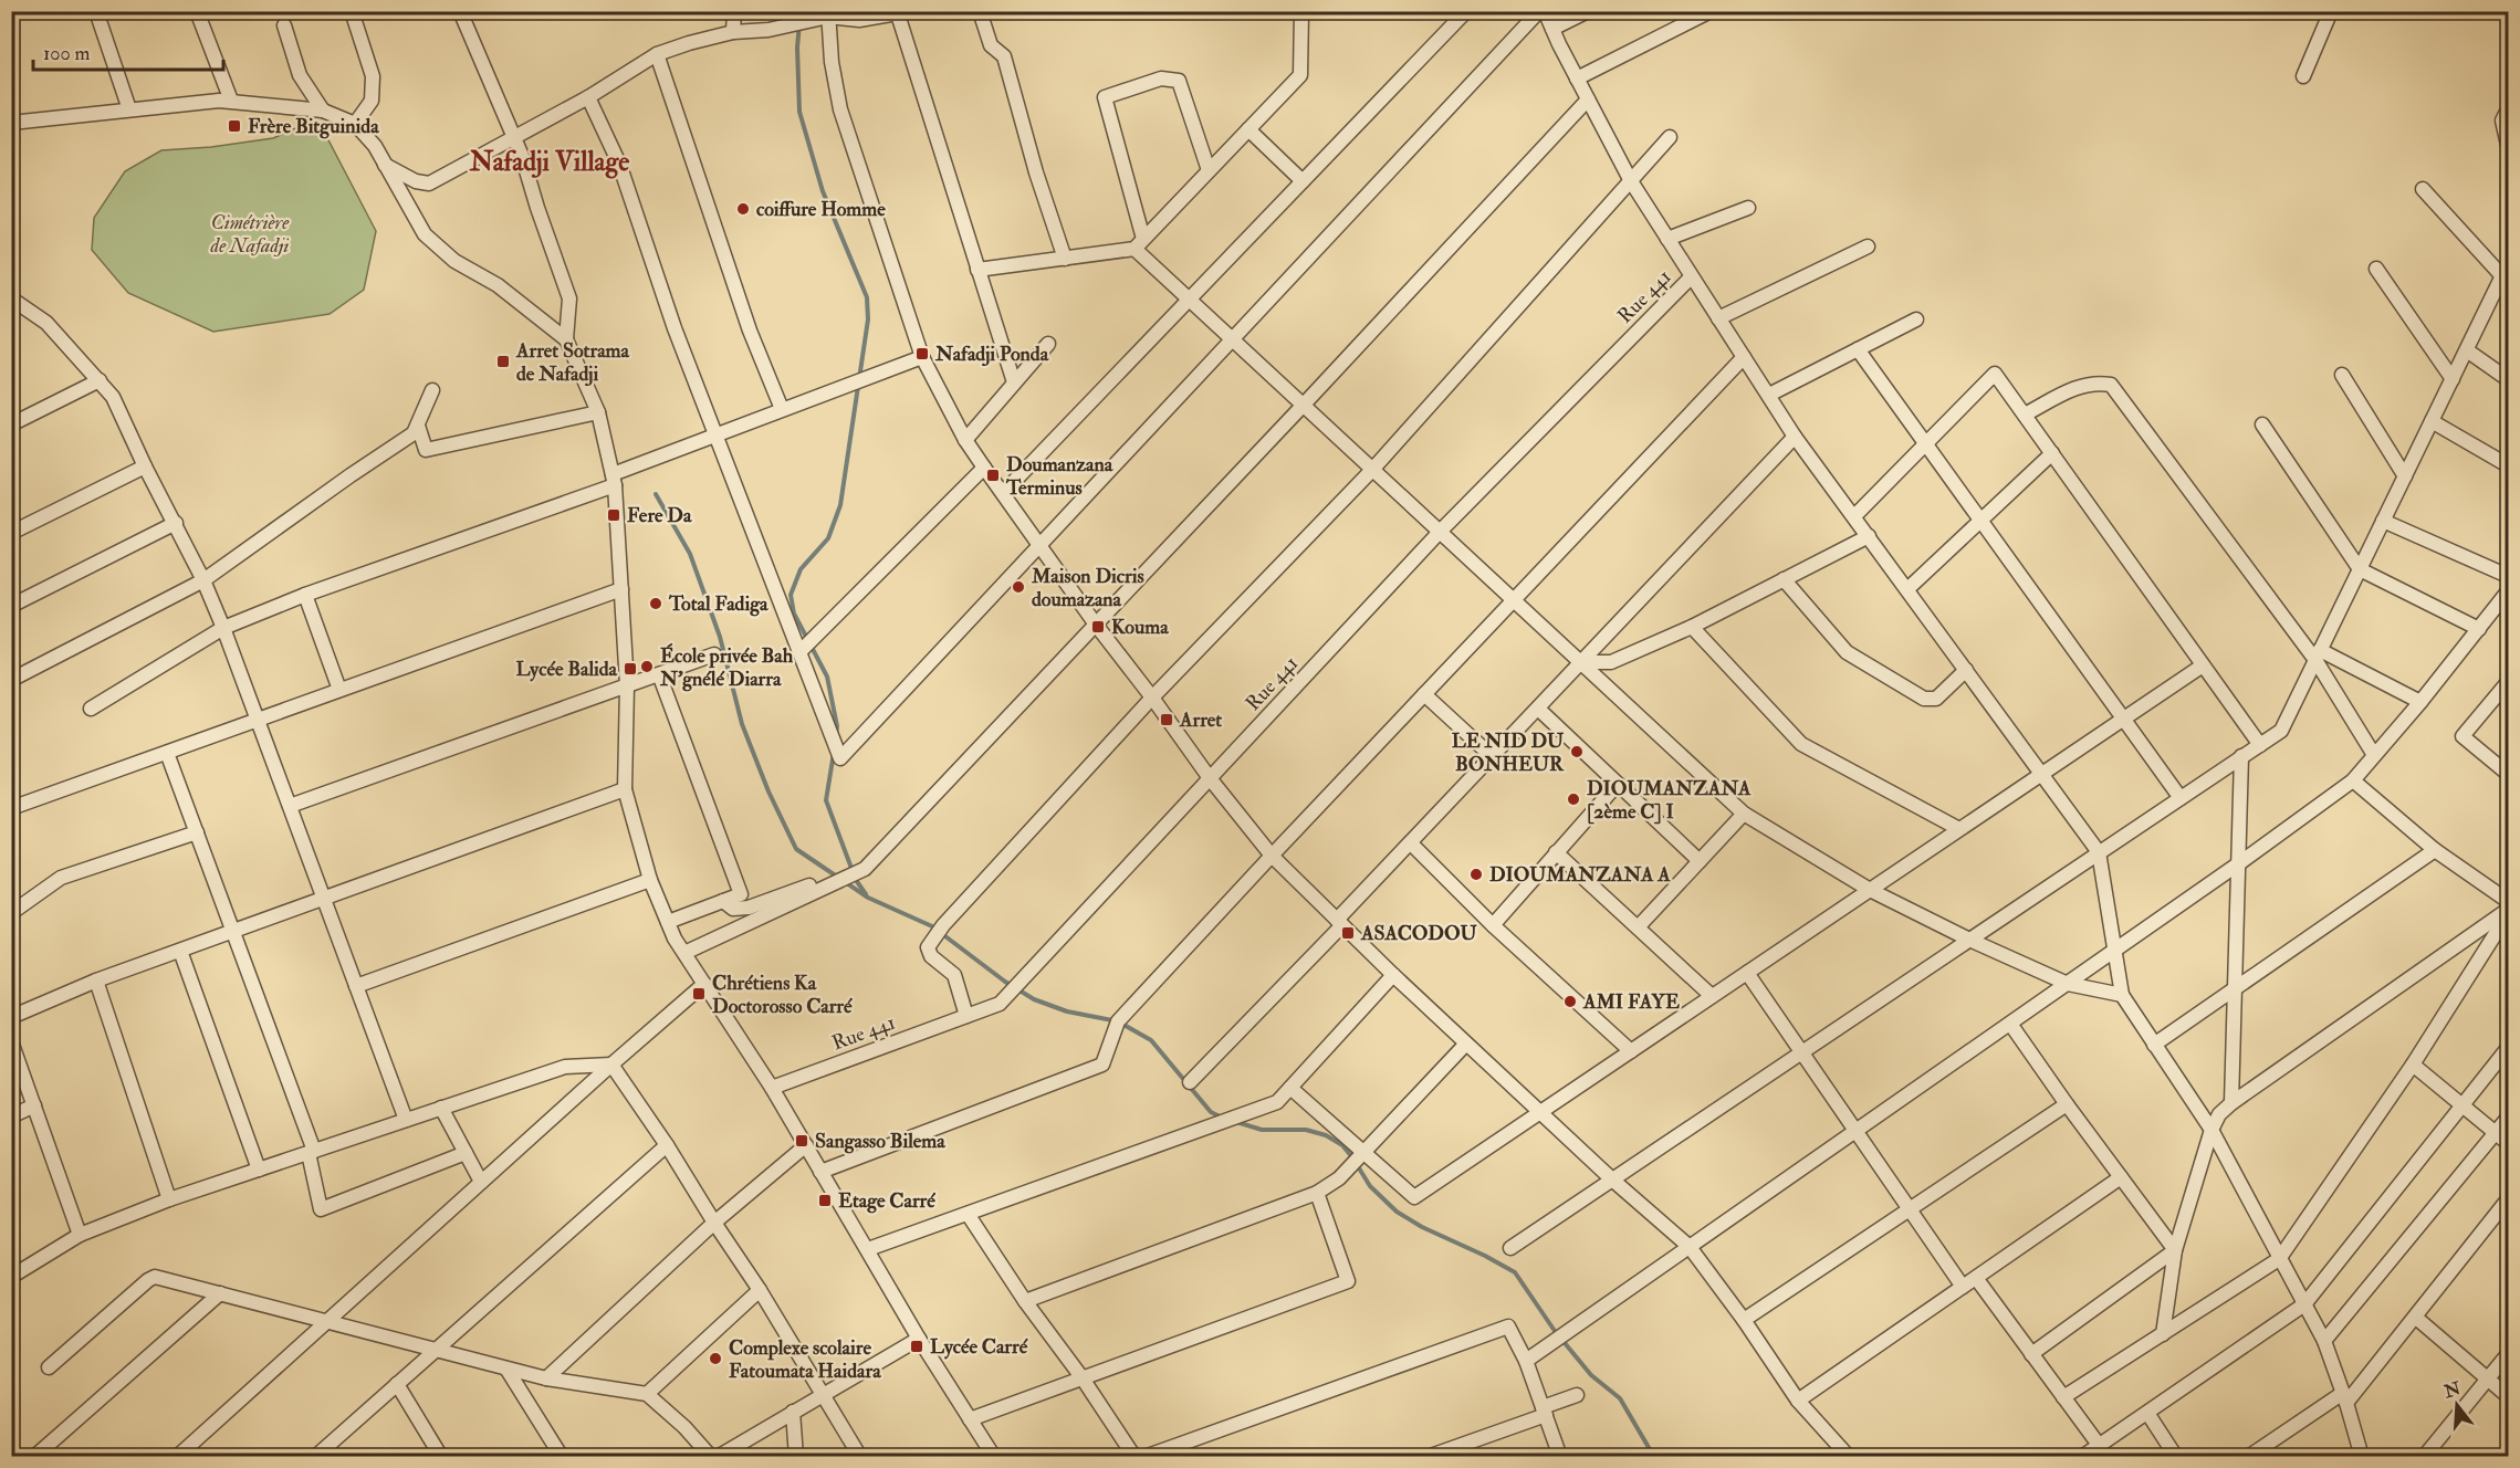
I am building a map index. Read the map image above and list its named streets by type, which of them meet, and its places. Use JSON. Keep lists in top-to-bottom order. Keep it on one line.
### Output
{"streets":{"street":["Rue 441"]},"districts":["Nafadji Village"],"parks":["Cimétrière de Nafadji"],"places":{"transit":["Frère Bitguinida","Nafadji Ponda","Arret Sotrama de Nafadji","Doumanzana Terminus","Fere Da","Kouma","Lycée Balida","Arret","ASACODOU","Chrétiens Ka Doctorosso Carré","Sangasso Bilema","Etage Carré","Lycée Carré"],"other":["coiffure Homme","Maison Dicris doumazana","Total Fadiga","École privée Bah N'gnélé Diarra","LE NID DU BONHEUR","DIOUMANZANA [2ème C] I","DIOUMANZANA A","AMI FAYE","Complexe scolaire Fatoumata Haidara"]},"scale_bar":"100 m","north":"top"}
